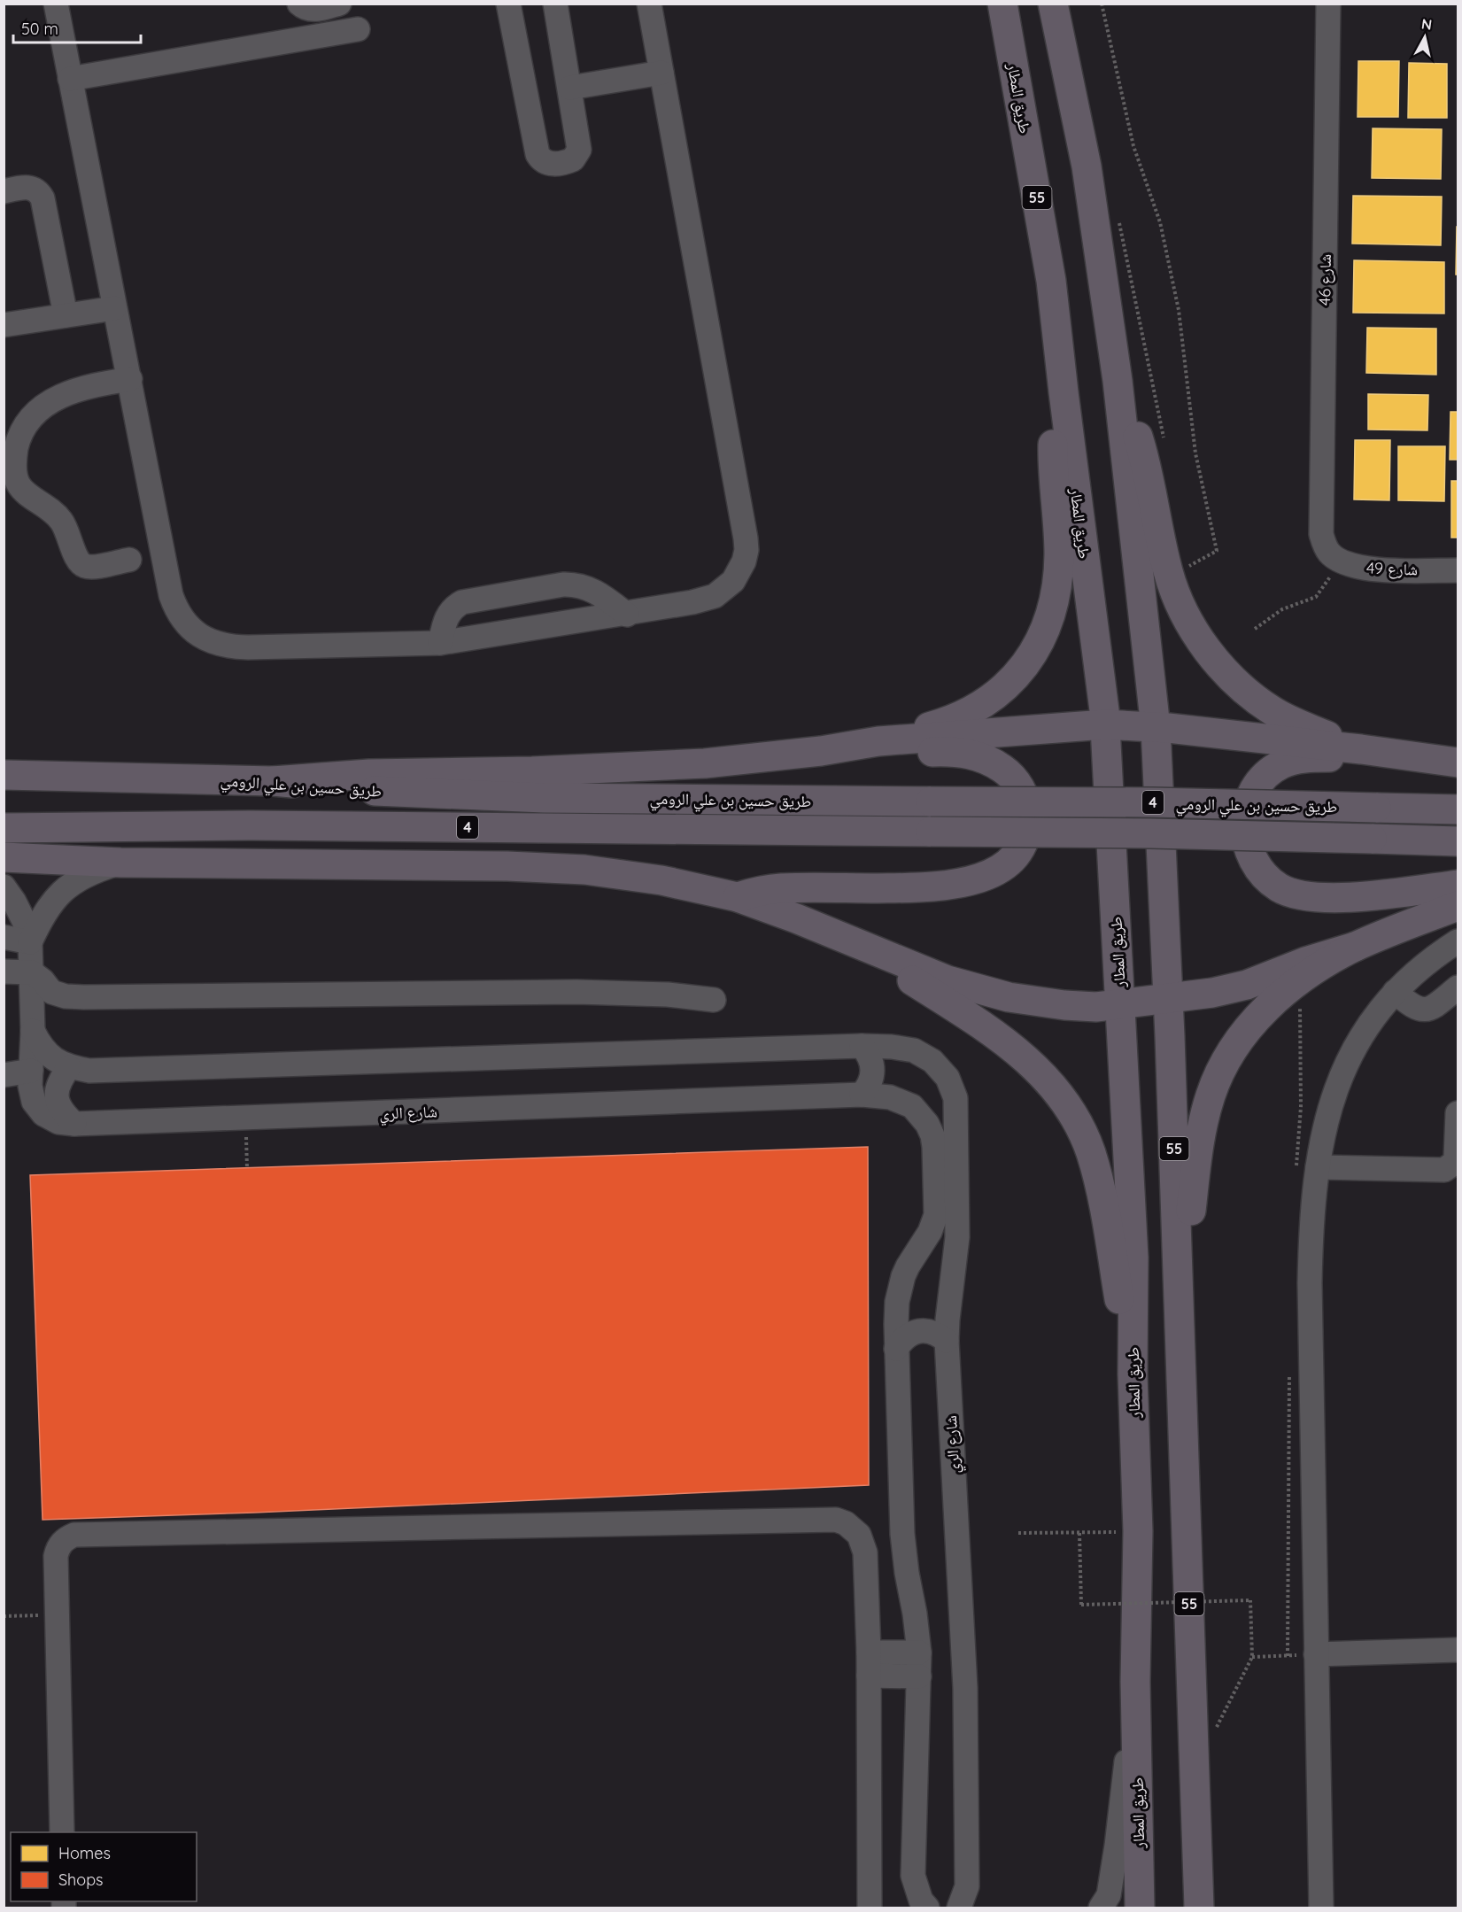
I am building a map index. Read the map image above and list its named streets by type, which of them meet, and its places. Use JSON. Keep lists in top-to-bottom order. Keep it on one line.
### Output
{"streets":{"highway":["طريق المطار","55","طريق حسين بن علي الرومي","4"],"street":["شارع 46","شارع 49","شارع الري"]},"crossings":[["شارع 46","شارع 49"]],"legend":["Homes","Shops"],"scale_bar":"50 m","north":"top"}
